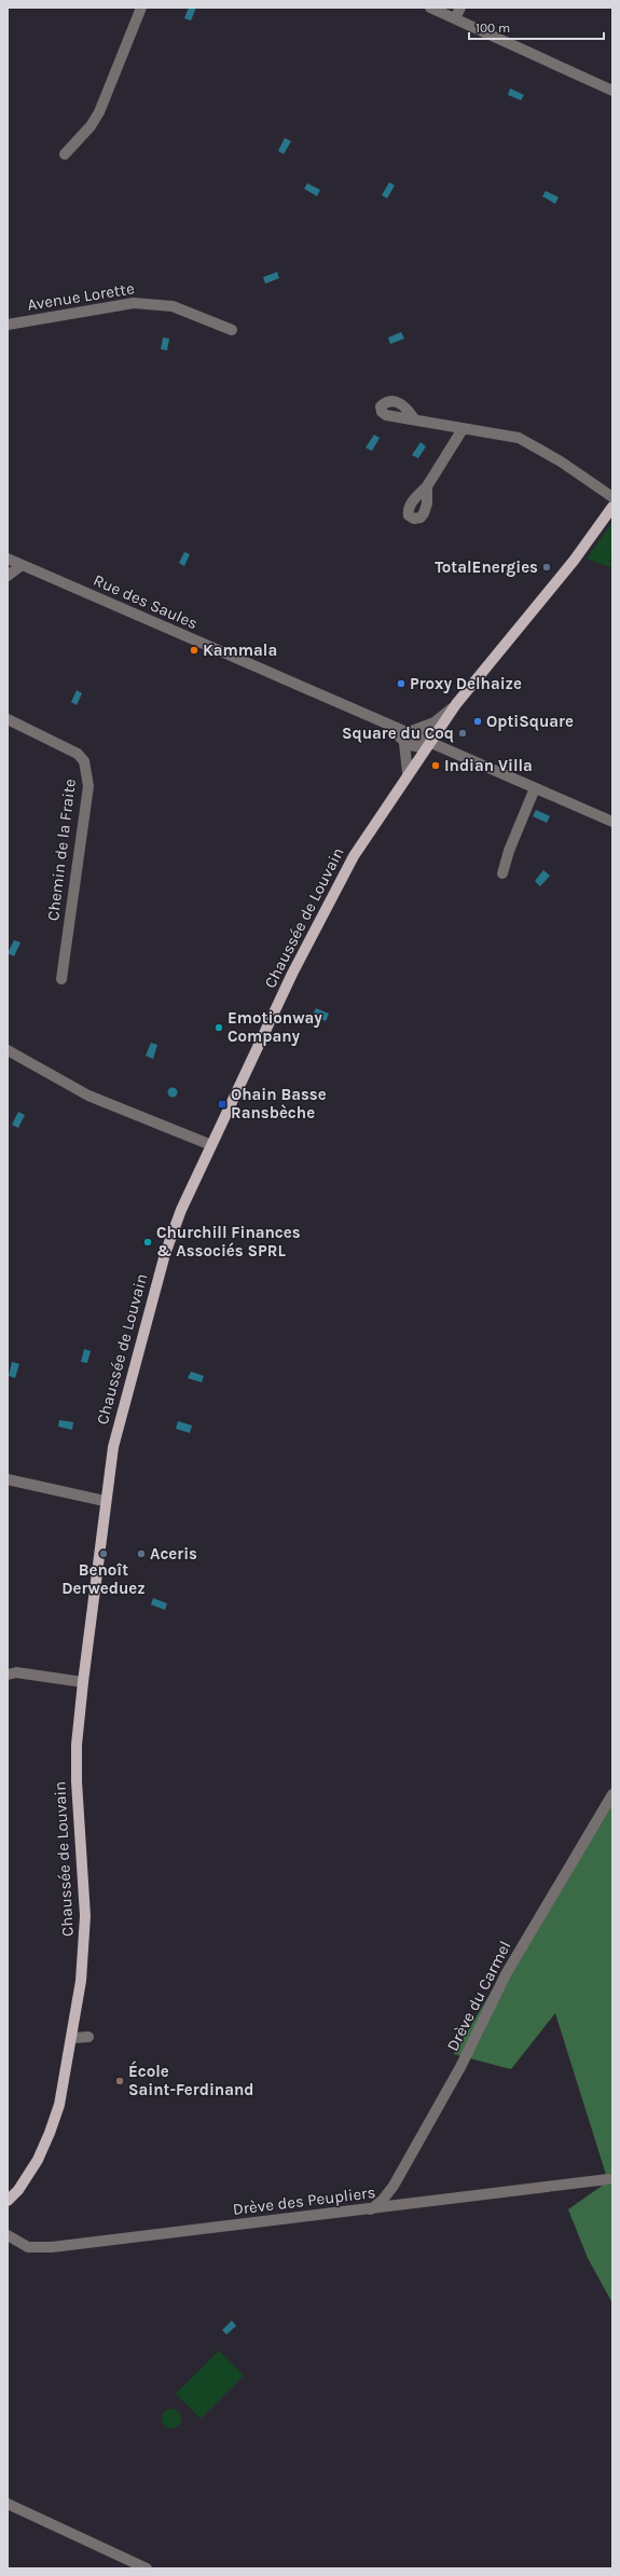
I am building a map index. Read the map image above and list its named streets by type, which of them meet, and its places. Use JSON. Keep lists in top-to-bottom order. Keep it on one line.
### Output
{"streets":{"main road":["Chaussée de Louvain"],"street":["Avenue Lorette","Rue des Saules","Chemin de la Fraite","Drève du Carmel","Drève des Peupliers"]},"crossings":[["Rue des Saules","Chaussée de Louvain"],["Drève du Carmel","Drève des Peupliers"]],"places":{"other":["TotalEnergies","Kammala","Proxy Delhaize","OptiSquare","Square du Coq","Indian Villa","Emotionway Company","Churchill Finances & Associés SPRL","Benoît Derweduez","Aceris","École Saint-Ferdinand"],"transit":["Ohain Basse Ransbèche"]},"scale_bar":"100 m"}
